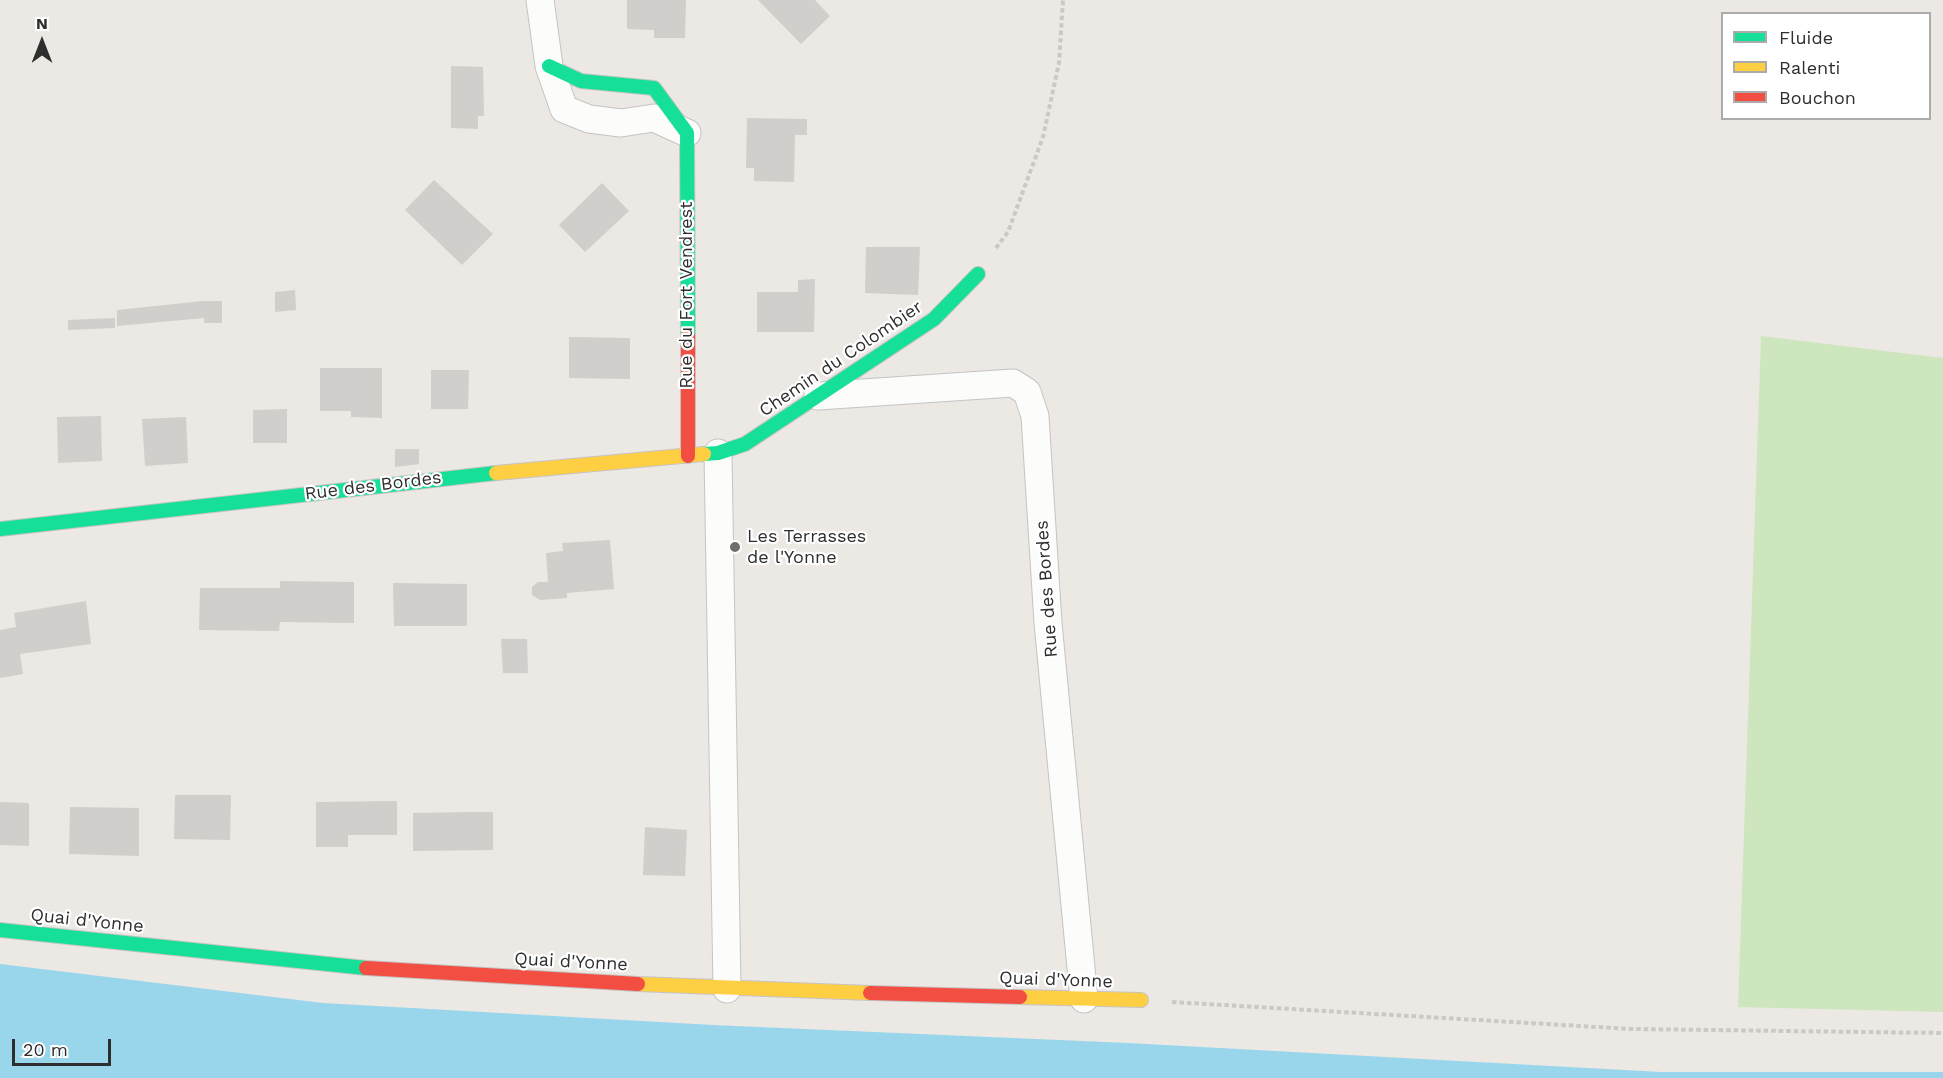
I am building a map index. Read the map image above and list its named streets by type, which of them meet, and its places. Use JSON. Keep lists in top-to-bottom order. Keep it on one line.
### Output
{"streets":{"street":["Rue du Fort Vendrest","Chemin du Colombier","Rue des Bordes","Quai d'Yonne"]},"crossings":[["Rue du Fort Vendrest","Rue des Bordes"],["Chemin du Colombier","Rue des Bordes"],["Rue des Bordes","Quai d'Yonne"]],"places":["Les Terrasses de l'Yonne"],"legend":["Fluide","Ralenti","Bouchon"],"scale_bar":"20 m","north":"top"}
